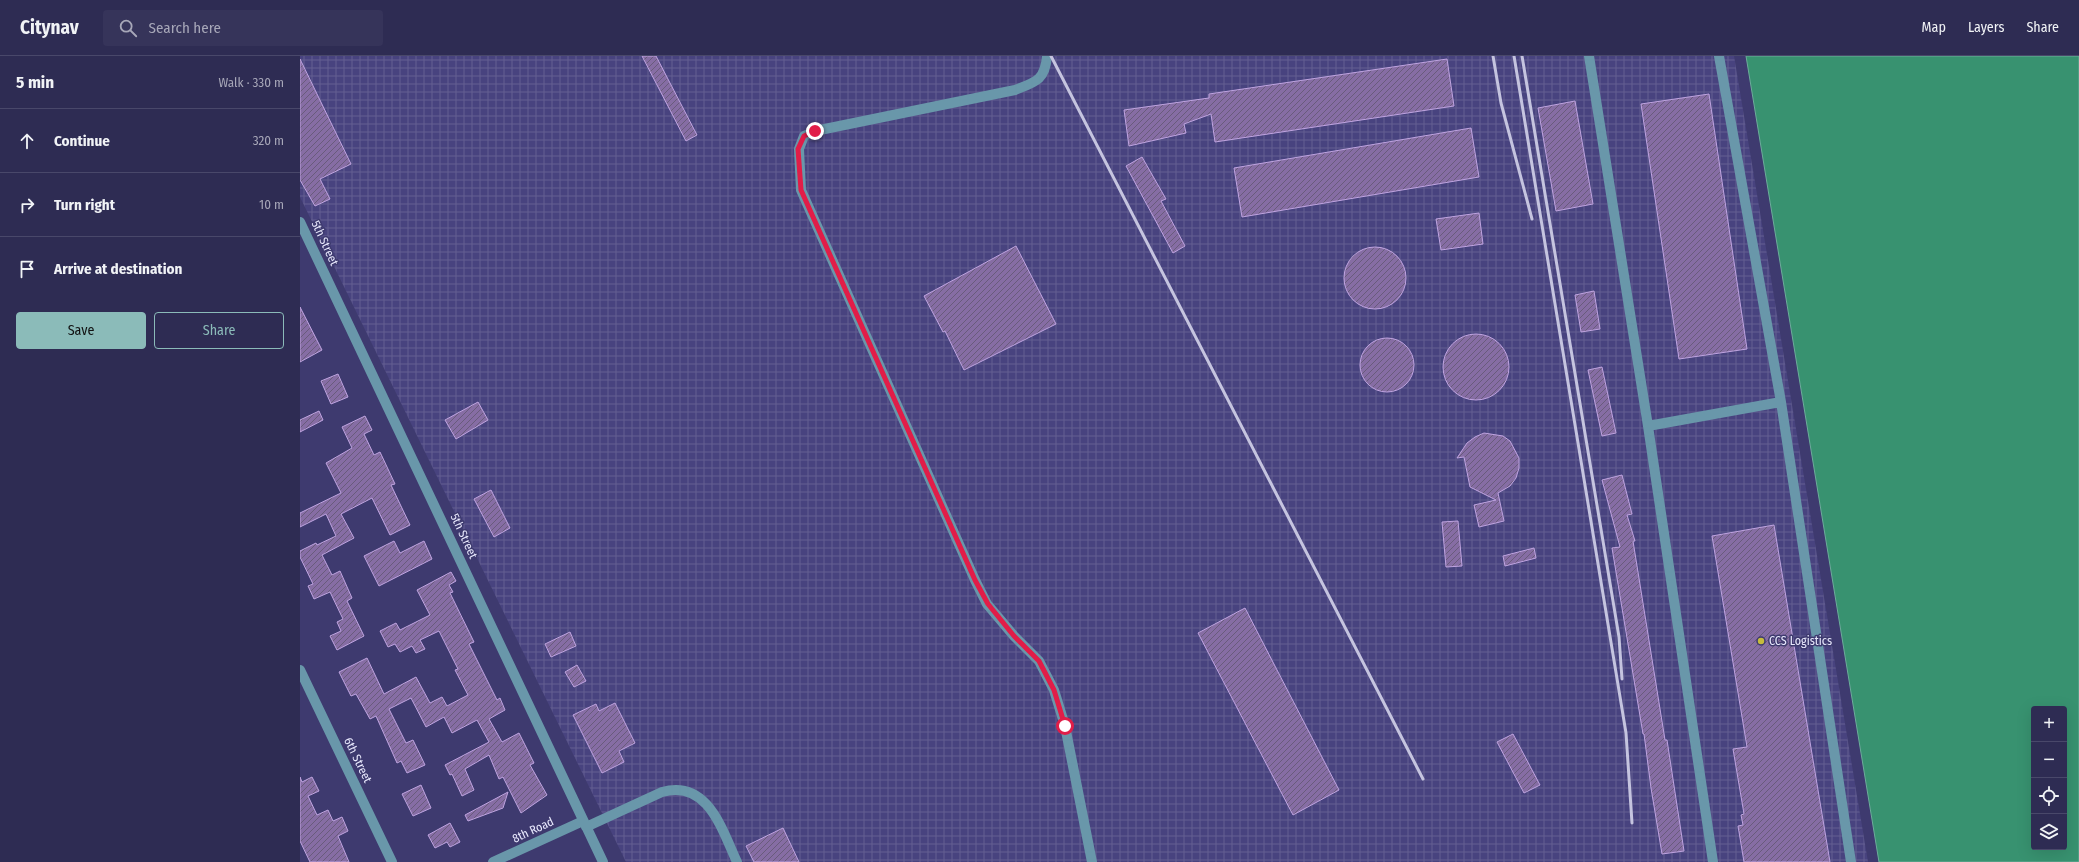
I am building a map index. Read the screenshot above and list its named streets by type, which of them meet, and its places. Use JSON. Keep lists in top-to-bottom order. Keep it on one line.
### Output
{"streets":{"street":["5th Street","6th Street","8th Road"]},"crossings":[["5th Street","8th Road"]],"places":["CCS Logistics"],"page":{"header":"Citynav","search":"Search here","nav":["Map","Layers","Share"],"heading":["5 min","Walk · 330 m"],"list":[["Continue","320 m"],["Turn right","10 m"],"Arrive at destination"],"buttons":["Save","Share"],"map_buttons":["+","−"]}}
